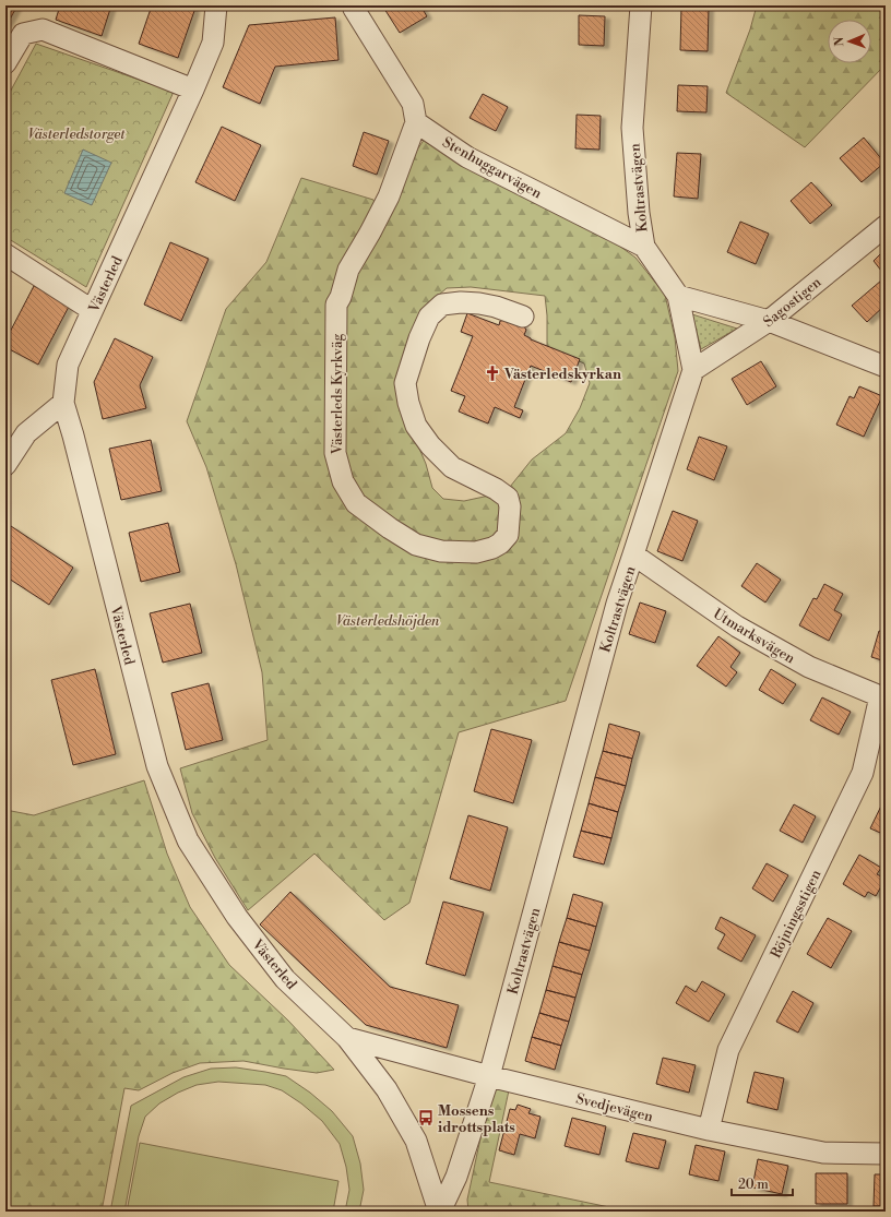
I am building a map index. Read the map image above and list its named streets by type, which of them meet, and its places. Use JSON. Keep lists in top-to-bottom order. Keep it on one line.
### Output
{"streets":{"street":["Stenhuggarvägen","Koltrastvägen","Västerled","Sagostigen","Västerleds Kyrkväg","Utmarksvägen","Röjningsstigen","Svedjevägen"]},"crossings":[["Stenhuggarvägen","Koltrastvägen"],["Stenhuggarvägen","Västerleds Kyrkväg"],["Koltrastvägen","Västerled"],["Koltrastvägen","Sagostigen"],["Koltrastvägen","Utmarksvägen"],["Koltrastvägen","Svedjevägen"],["Västerled","Svedjevägen"],["Utmarksvägen","Röjningsstigen"],["Röjningsstigen","Svedjevägen"]],"parks":["Västerledstorget","Västerledshöjden"],"places":{"church":["Västerledskyrkan"],"bus stop":["Mossens idrottsplats"]},"scale_bar":"20 m","north":"left"}
